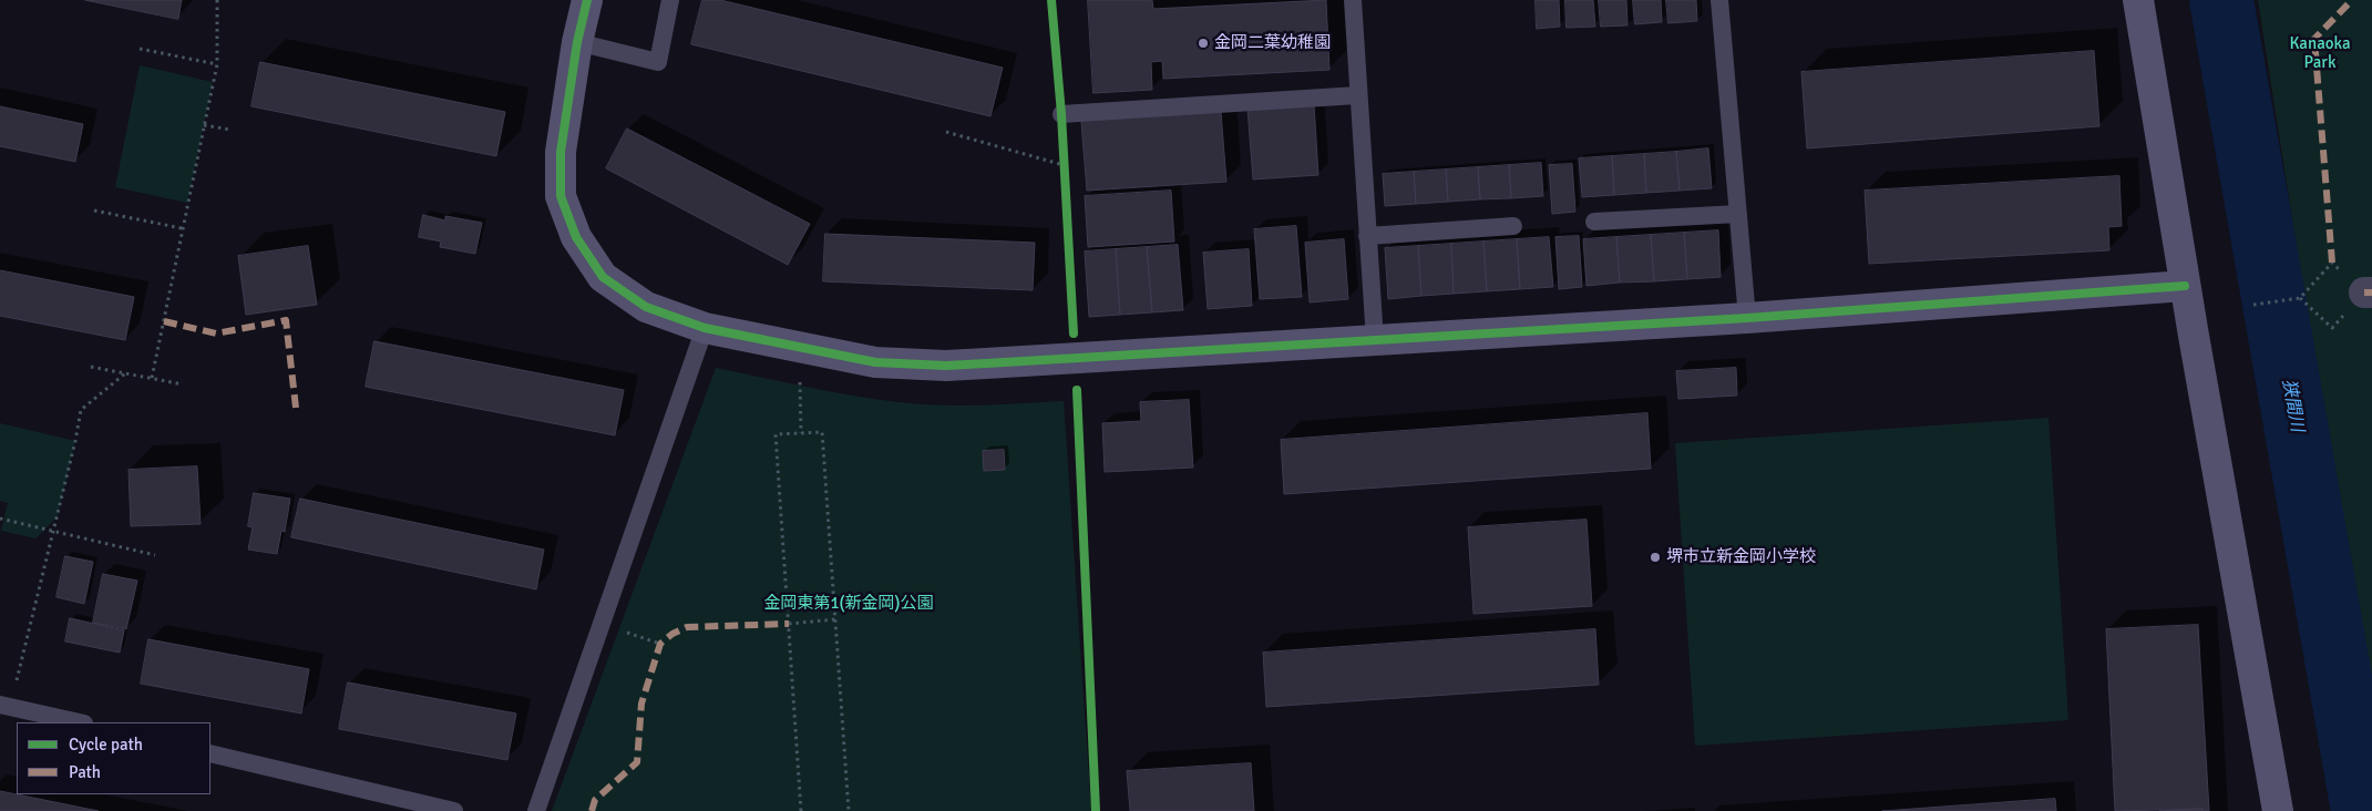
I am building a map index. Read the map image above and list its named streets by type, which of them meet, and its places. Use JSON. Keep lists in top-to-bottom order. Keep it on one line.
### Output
{"water":["狭間川"],"parks":["Kanaoka Park","金岡東第1(新金岡)公園"],"places":["金岡二葉幼稚園","堺市立新金岡小学校"],"legend":["Cycle path","Path"]}
